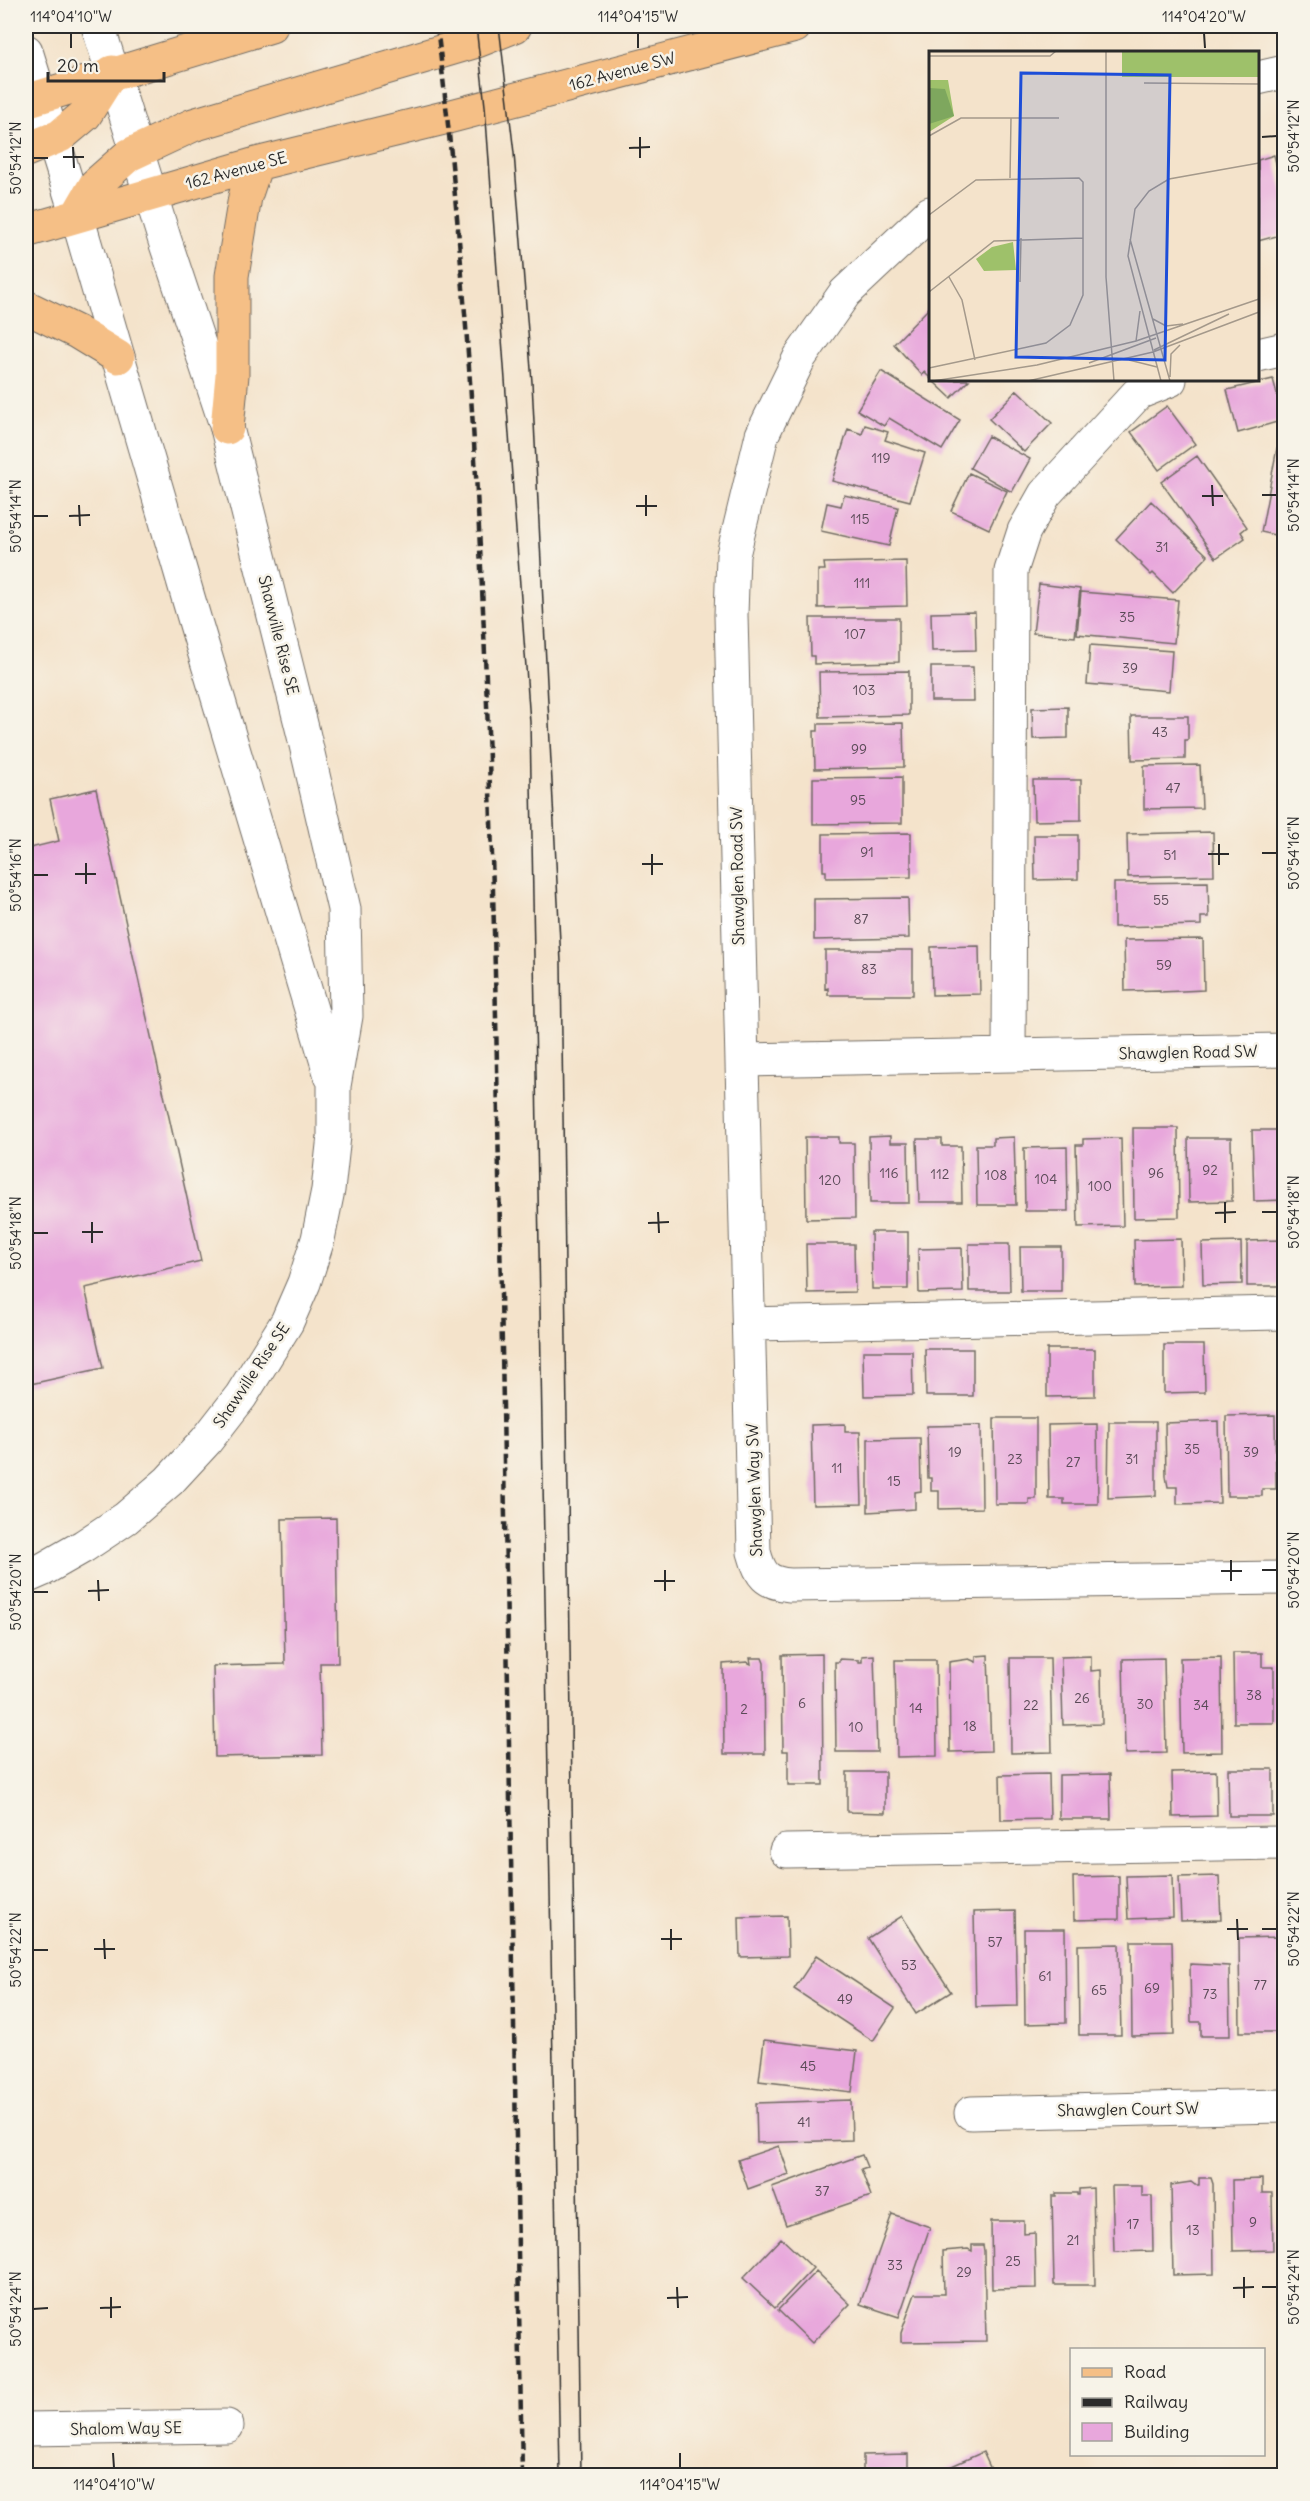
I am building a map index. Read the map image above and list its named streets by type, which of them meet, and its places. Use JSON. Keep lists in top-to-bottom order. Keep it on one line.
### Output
{"streets":{"main road":["162 Avenue SW","162 Avenue SE"],"street":["Shawville Rise SE","Shawglen Road SW","Shawglen Way SW","Shawglen Court SW","Shalom Way SE"]},"crossings":[["162 Avenue SW","162 Avenue SE"],["162 Avenue SE","Shawville Rise SE"],["Shawglen Road SW","Shawglen Way SW"]],"house_numbers":["119","115","31","111","35","107","39","103","43","99","47","95","91","51","55","87","59","83","92","116","96","112","108","104","120","100","35","19","39","23","31","27","11","15","38","26","6","30","22","34","14","2","18","10","57","53","61","77","69","65","73","49","45","41","37","9","17","13","21","25","33","29"],"legend":["Road","Railway","Building"],"scale_bar":"20 m","coordinates":["114°04'10\"W","114°04'15\"W","114°04'20\"W","50°54'12\"N","50°54'14\"N","50°54'16\"N","50°54'18\"N","50°54'20\"N","50°54'22\"N","50°54'24\"N"]}
